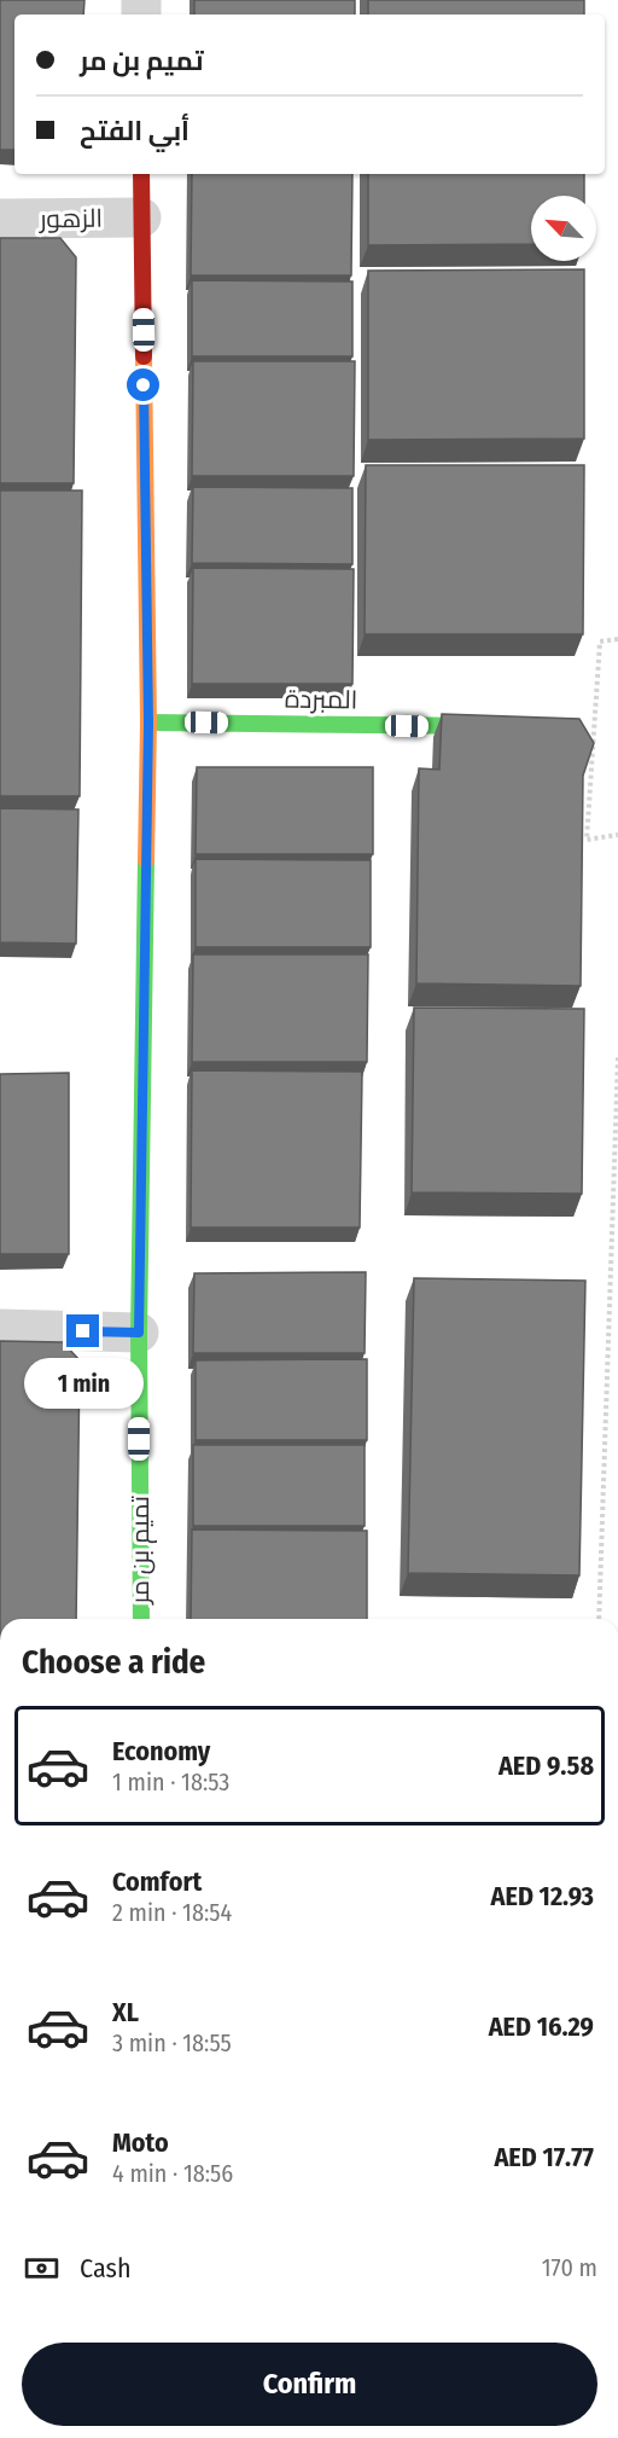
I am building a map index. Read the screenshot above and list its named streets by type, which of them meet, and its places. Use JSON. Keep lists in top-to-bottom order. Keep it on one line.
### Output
{"streets":{"street":["الزهور","المبردة","تميم بن مر"]},"crossings":[["الزهور","تميم بن مر"],["المبردة","تميم بن مر"]],"north":"top left","page":{"banner":["تميم بن مر","أبي الفتح"],"bubble":"1 min","heading":"Choose a ride","list":[{"name":"Economy","note":"1 min · 18:53","value":"AED 9.58"},{"name":"Comfort","note":"2 min · 18:54","value":"AED 12.93"},{"name":"XL","note":"3 min · 18:55","value":"AED 16.29"},{"name":"Moto","note":"4 min · 18:56","value":"AED 17.77"}],"pay":["Cash","170 m"],"buttons":"Confirm"}}
